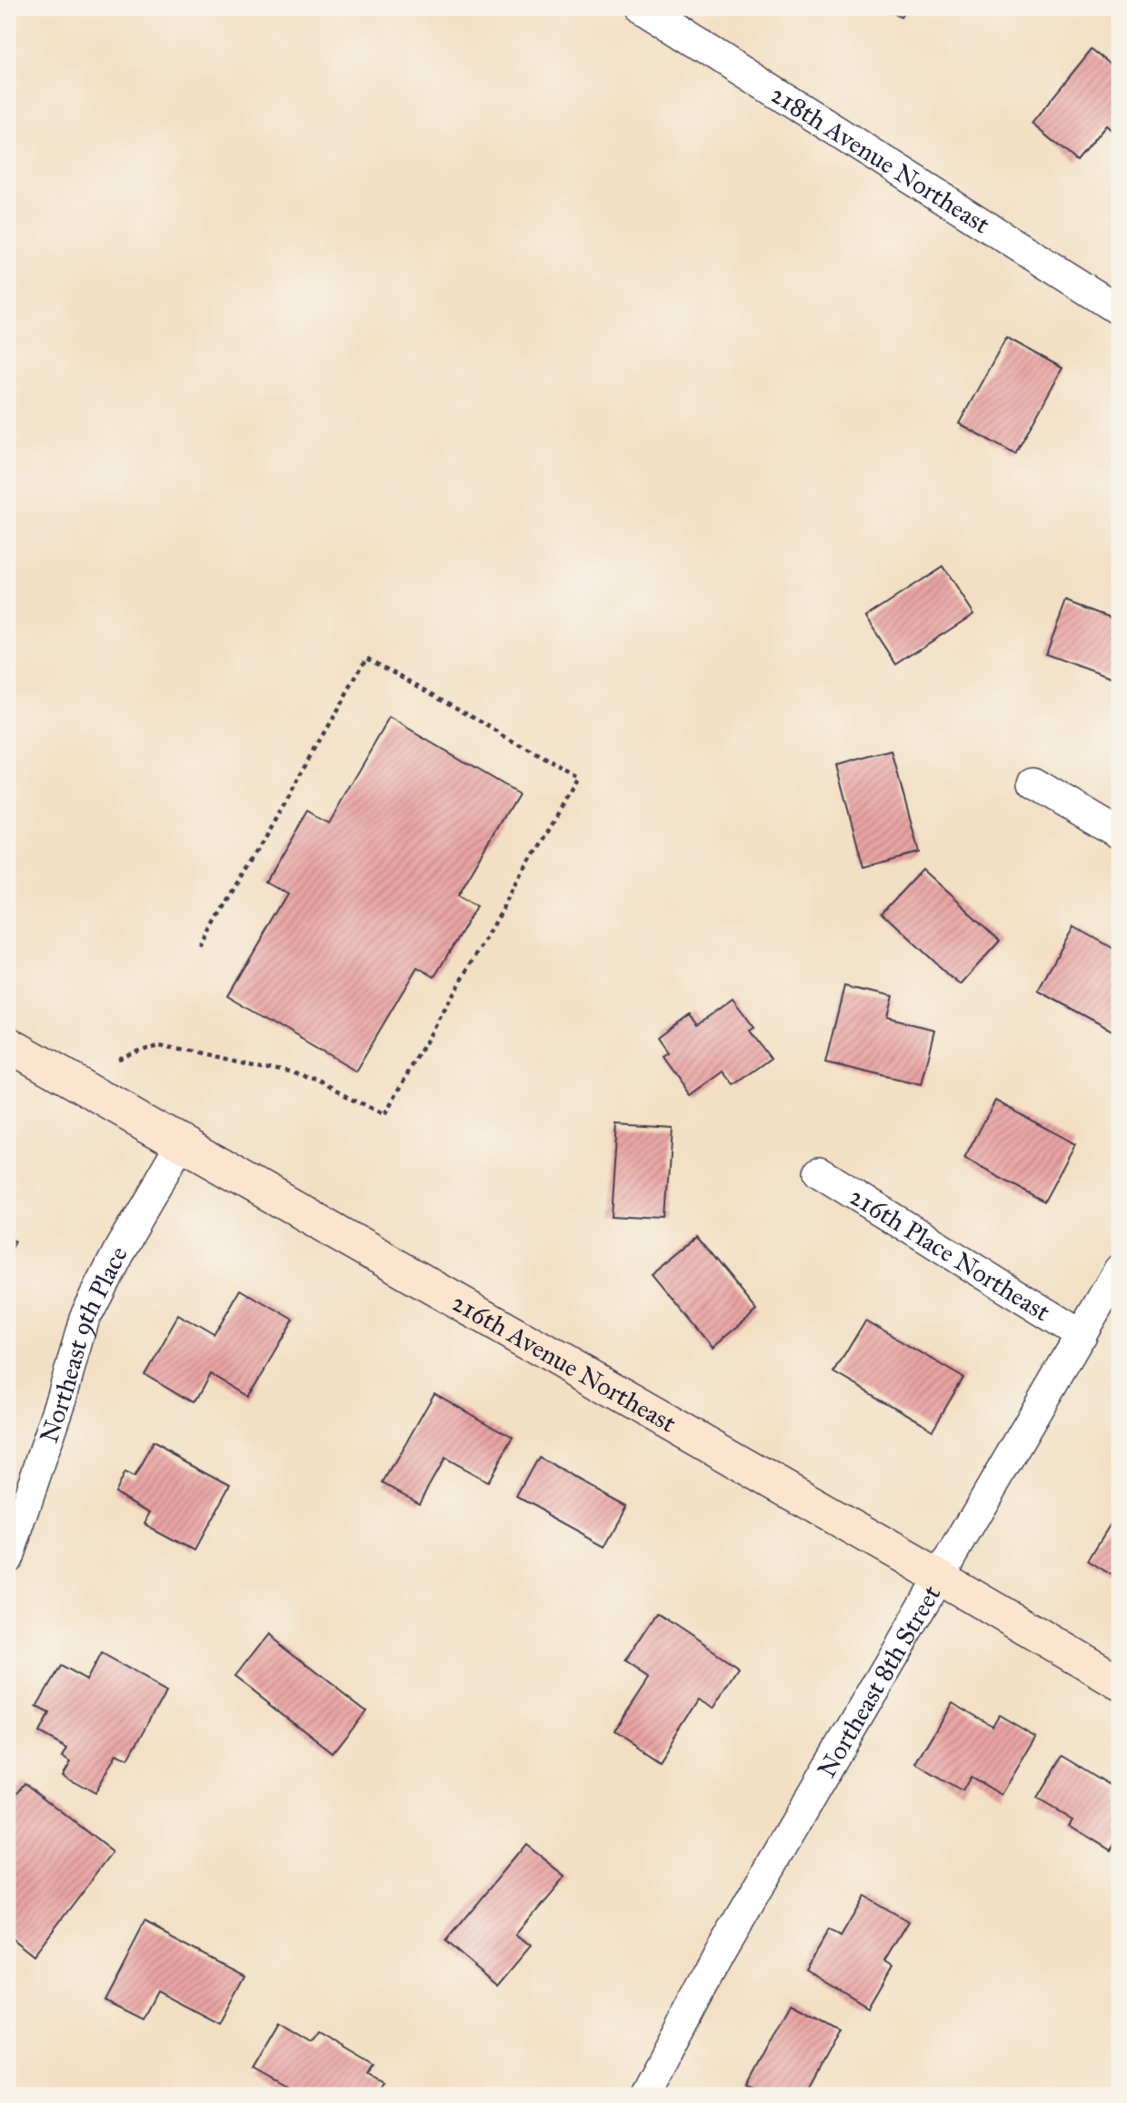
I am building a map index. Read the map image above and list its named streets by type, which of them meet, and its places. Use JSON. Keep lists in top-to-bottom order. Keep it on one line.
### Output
{"streets":{"street":["218th Avenue Northeast","216th Place Northeast","Northeast 9th Place","216th Avenue Northeast","Northeast 8th Street"]},"crossings":[["216th Place Northeast","Northeast 8th Street"],["Northeast 9th Place","216th Avenue Northeast"],["216th Avenue Northeast","Northeast 8th Street"]]}
